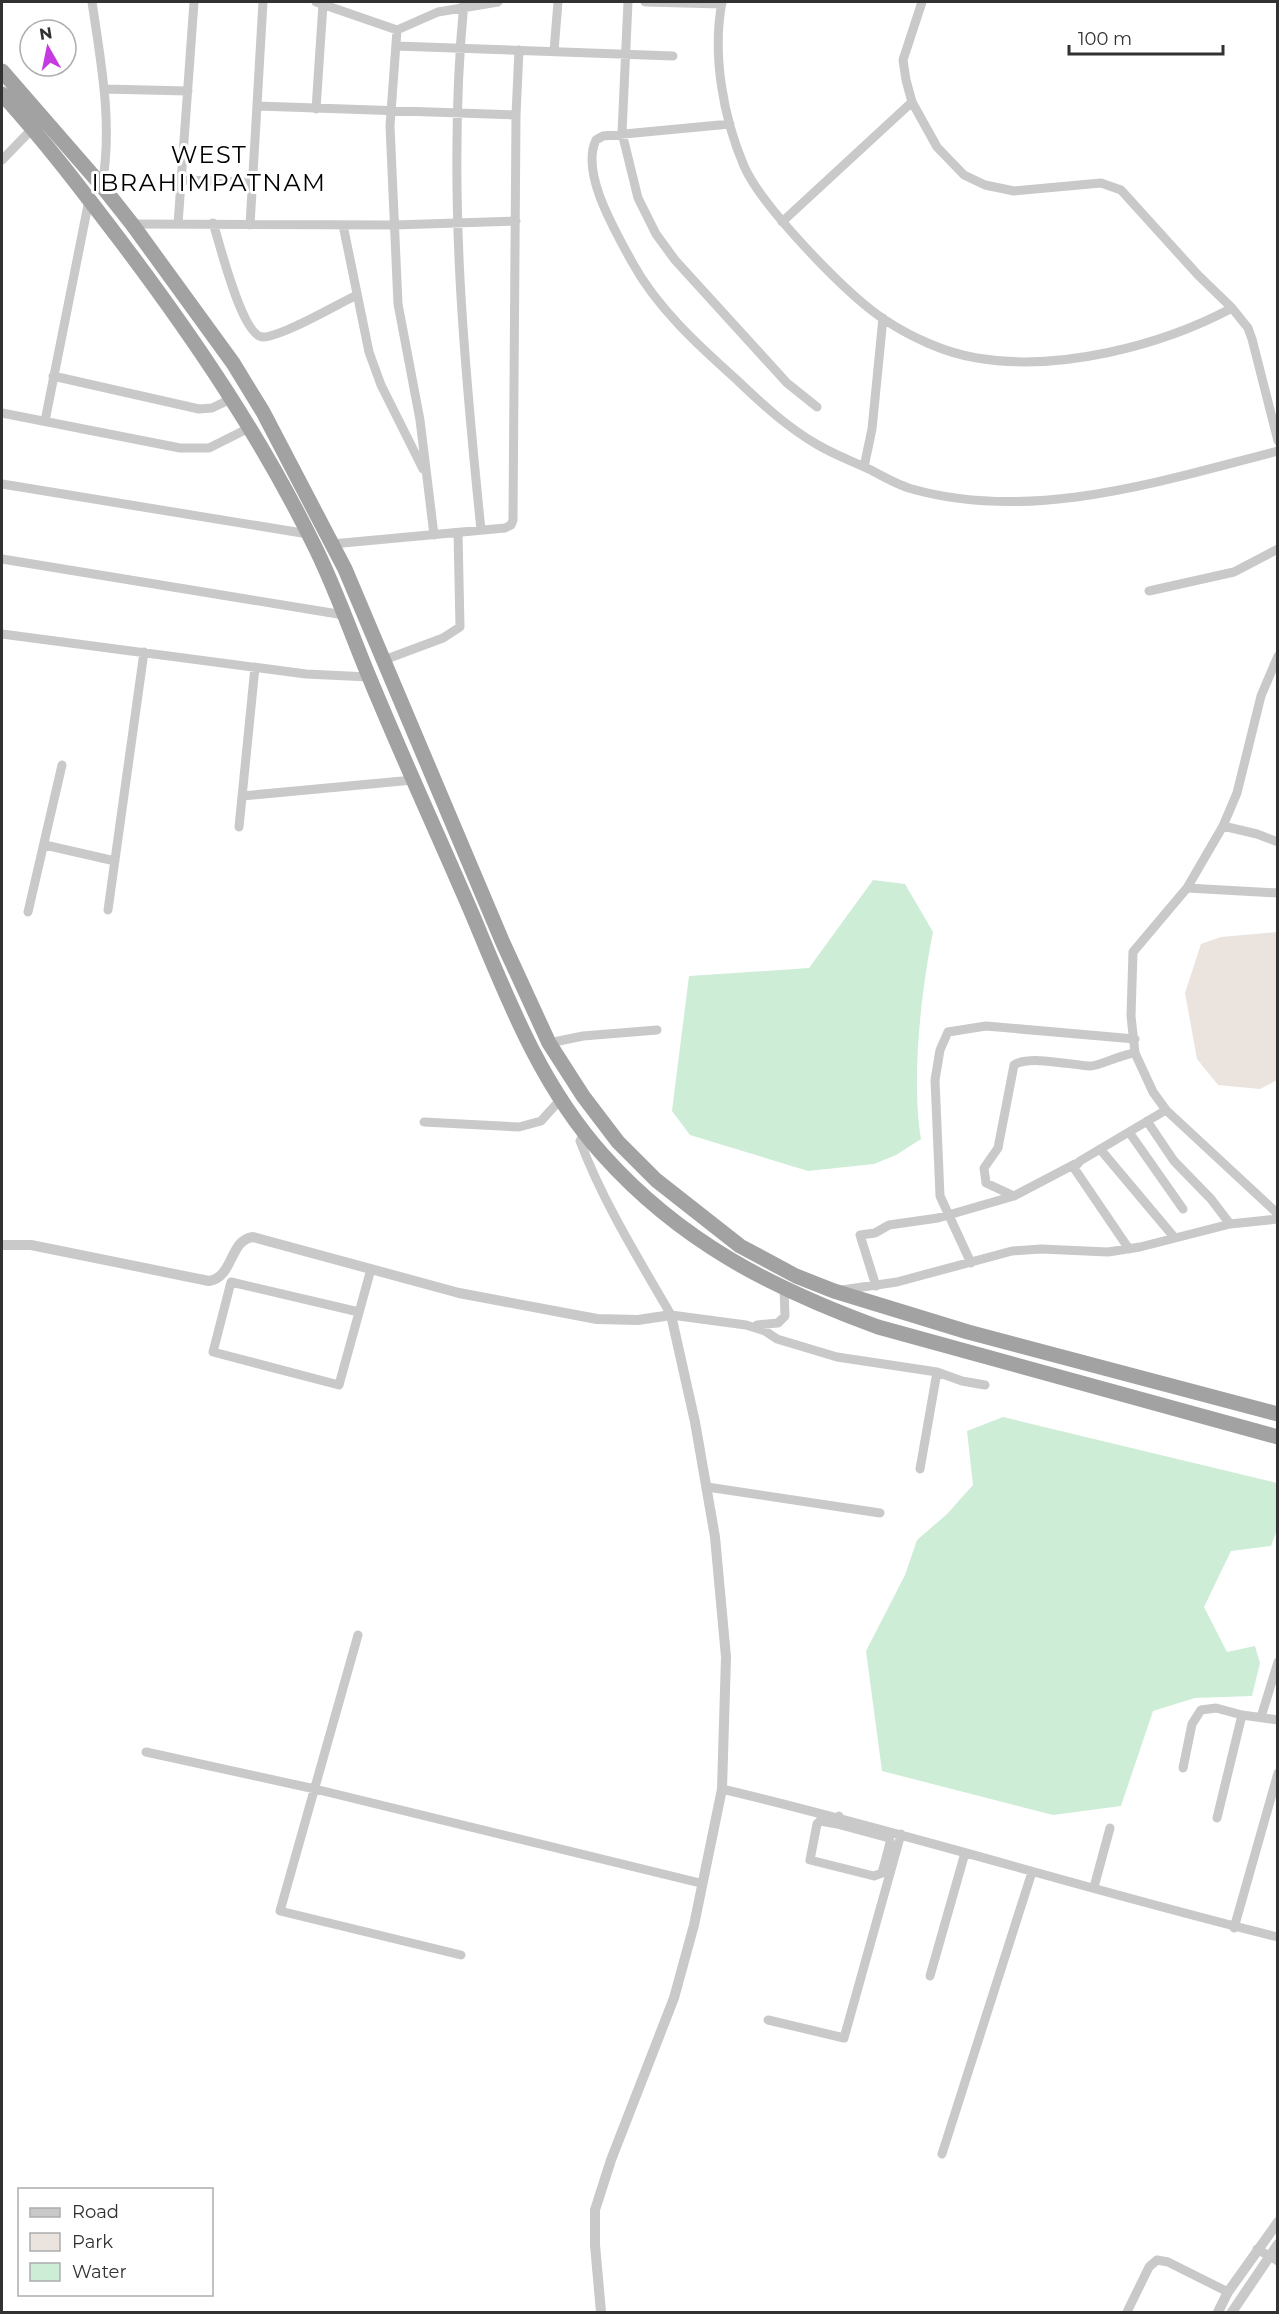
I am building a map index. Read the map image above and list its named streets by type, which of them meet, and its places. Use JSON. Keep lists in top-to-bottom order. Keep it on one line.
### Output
{"districts":["WEST IBRAHIMPATNAM"],"legend":["Road","Park","Water"],"scale_bar":"100 m","north":"top"}
